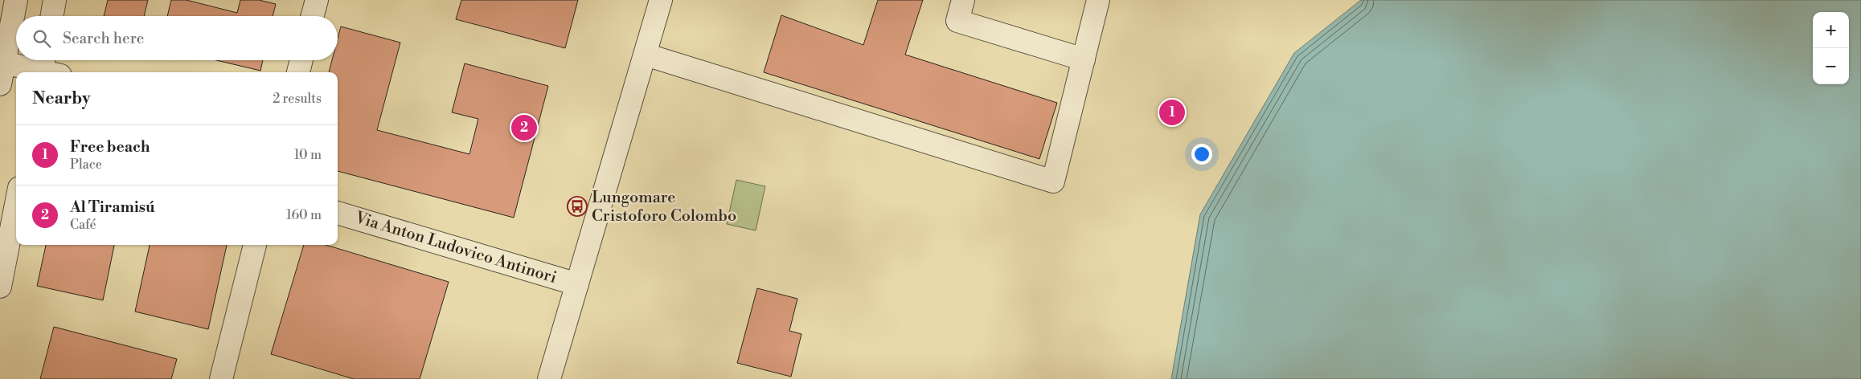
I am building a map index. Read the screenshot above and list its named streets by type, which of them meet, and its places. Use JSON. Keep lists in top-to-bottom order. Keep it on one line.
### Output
{"streets":{"street":["Via Anton Ludovico Antinori"]},"places":{"bus stop":["Lungomare Cristoforo Colombo"]},"page":{"map_buttons":["+","−"],"search":"Search here","heading":["Nearby","2 results"],"pins":["1","2"],"list":[{"mark":"1","name":"Free beach","note":"Place","value":"10 m"},{"mark":"2","name":"Al Tiramisú","note":"Café","value":"160 m"}]}}
